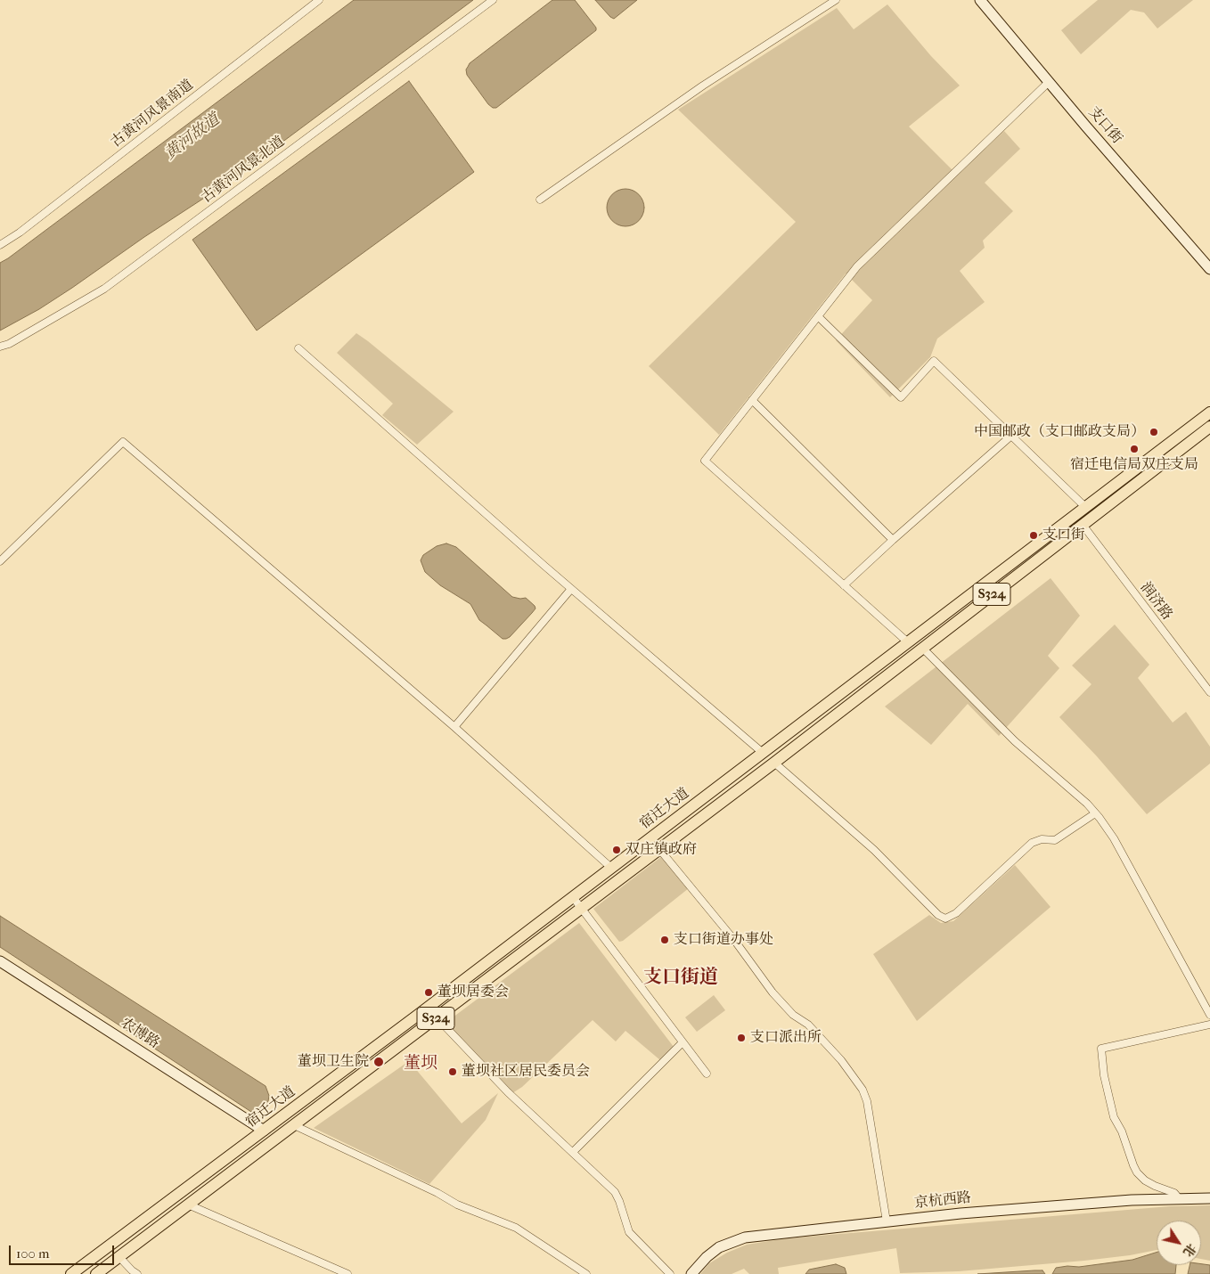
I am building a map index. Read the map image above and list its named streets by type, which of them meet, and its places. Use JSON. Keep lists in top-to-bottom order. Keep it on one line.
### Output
{"streets":{"main road":["S324","宿迁大道"],"street":["古黄河风景南道","支口街","古黄河风景北道","润济路","农博路","京杭西路"]},"crossings":[["润济路","宿迁大道"],["宿迁大道","农博路"]],"districts":["支口街道","董坝"],"water":["黄河故道"],"places":["中国邮政（支口邮政支局）","宿迁电信局双庄支局","支口街","双庄镇政府","支口街道办事处","董坝居委会","支口派出所","董坝卫生院","董坝社区居民委员会"],"scale_bar":"100 m","north":"bottom right"}
